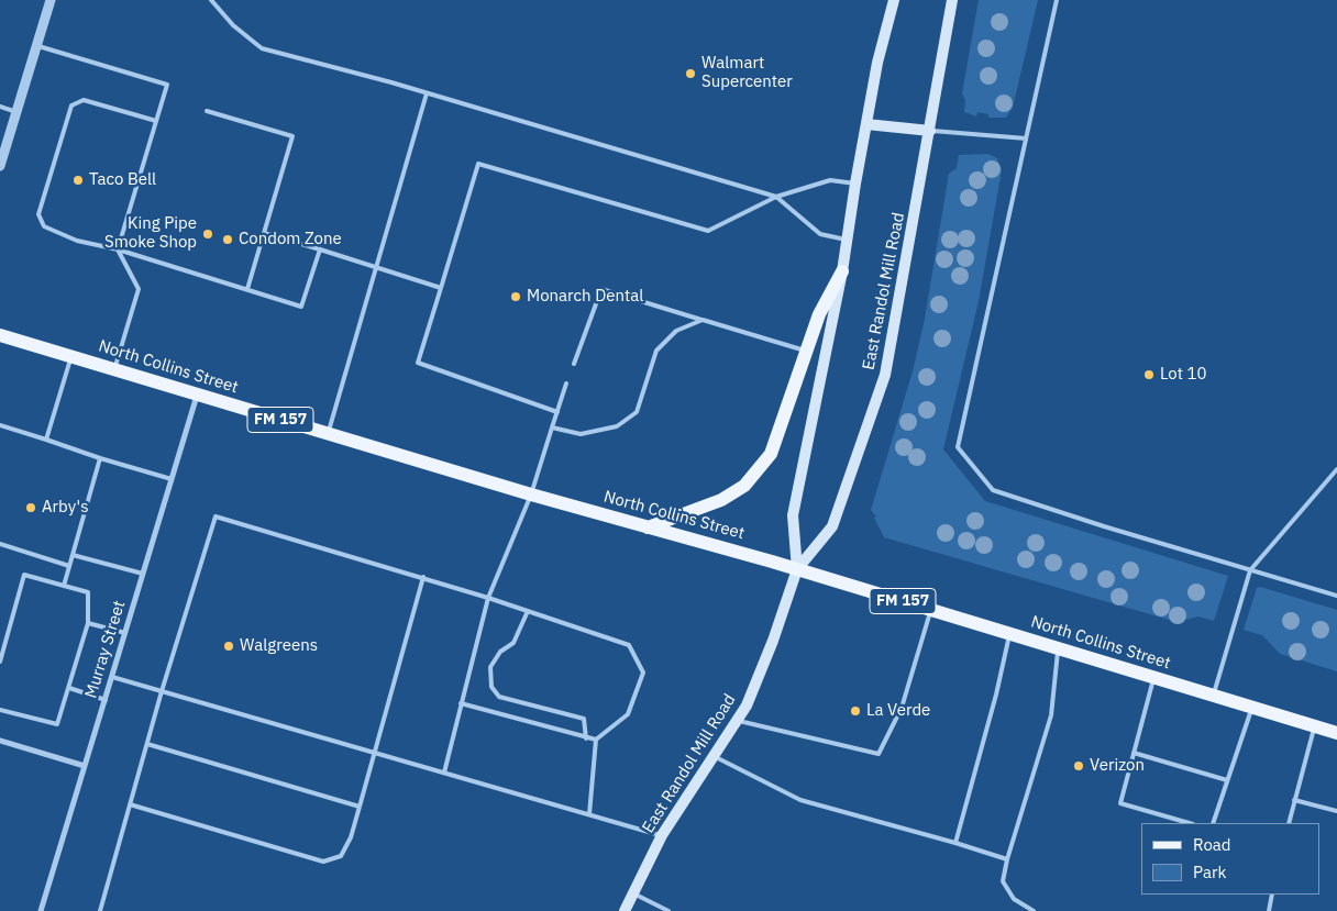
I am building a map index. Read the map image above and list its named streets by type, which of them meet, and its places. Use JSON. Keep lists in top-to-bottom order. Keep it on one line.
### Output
{"streets":{"main road":["East Randol Mill Road","North Collins Street","FM 157"],"street":["Murray Street"]},"crossings":[["East Randol Mill Road","North Collins Street"],["North Collins Street","Murray Street"]],"places":["Walmart Supercenter","Taco Bell","King Pipe Smoke Shop","Condom Zone","Monarch Dental","Lot 10","Arby's","Walgreens","La Verde","Verizon"],"legend":["Road","Park"]}
